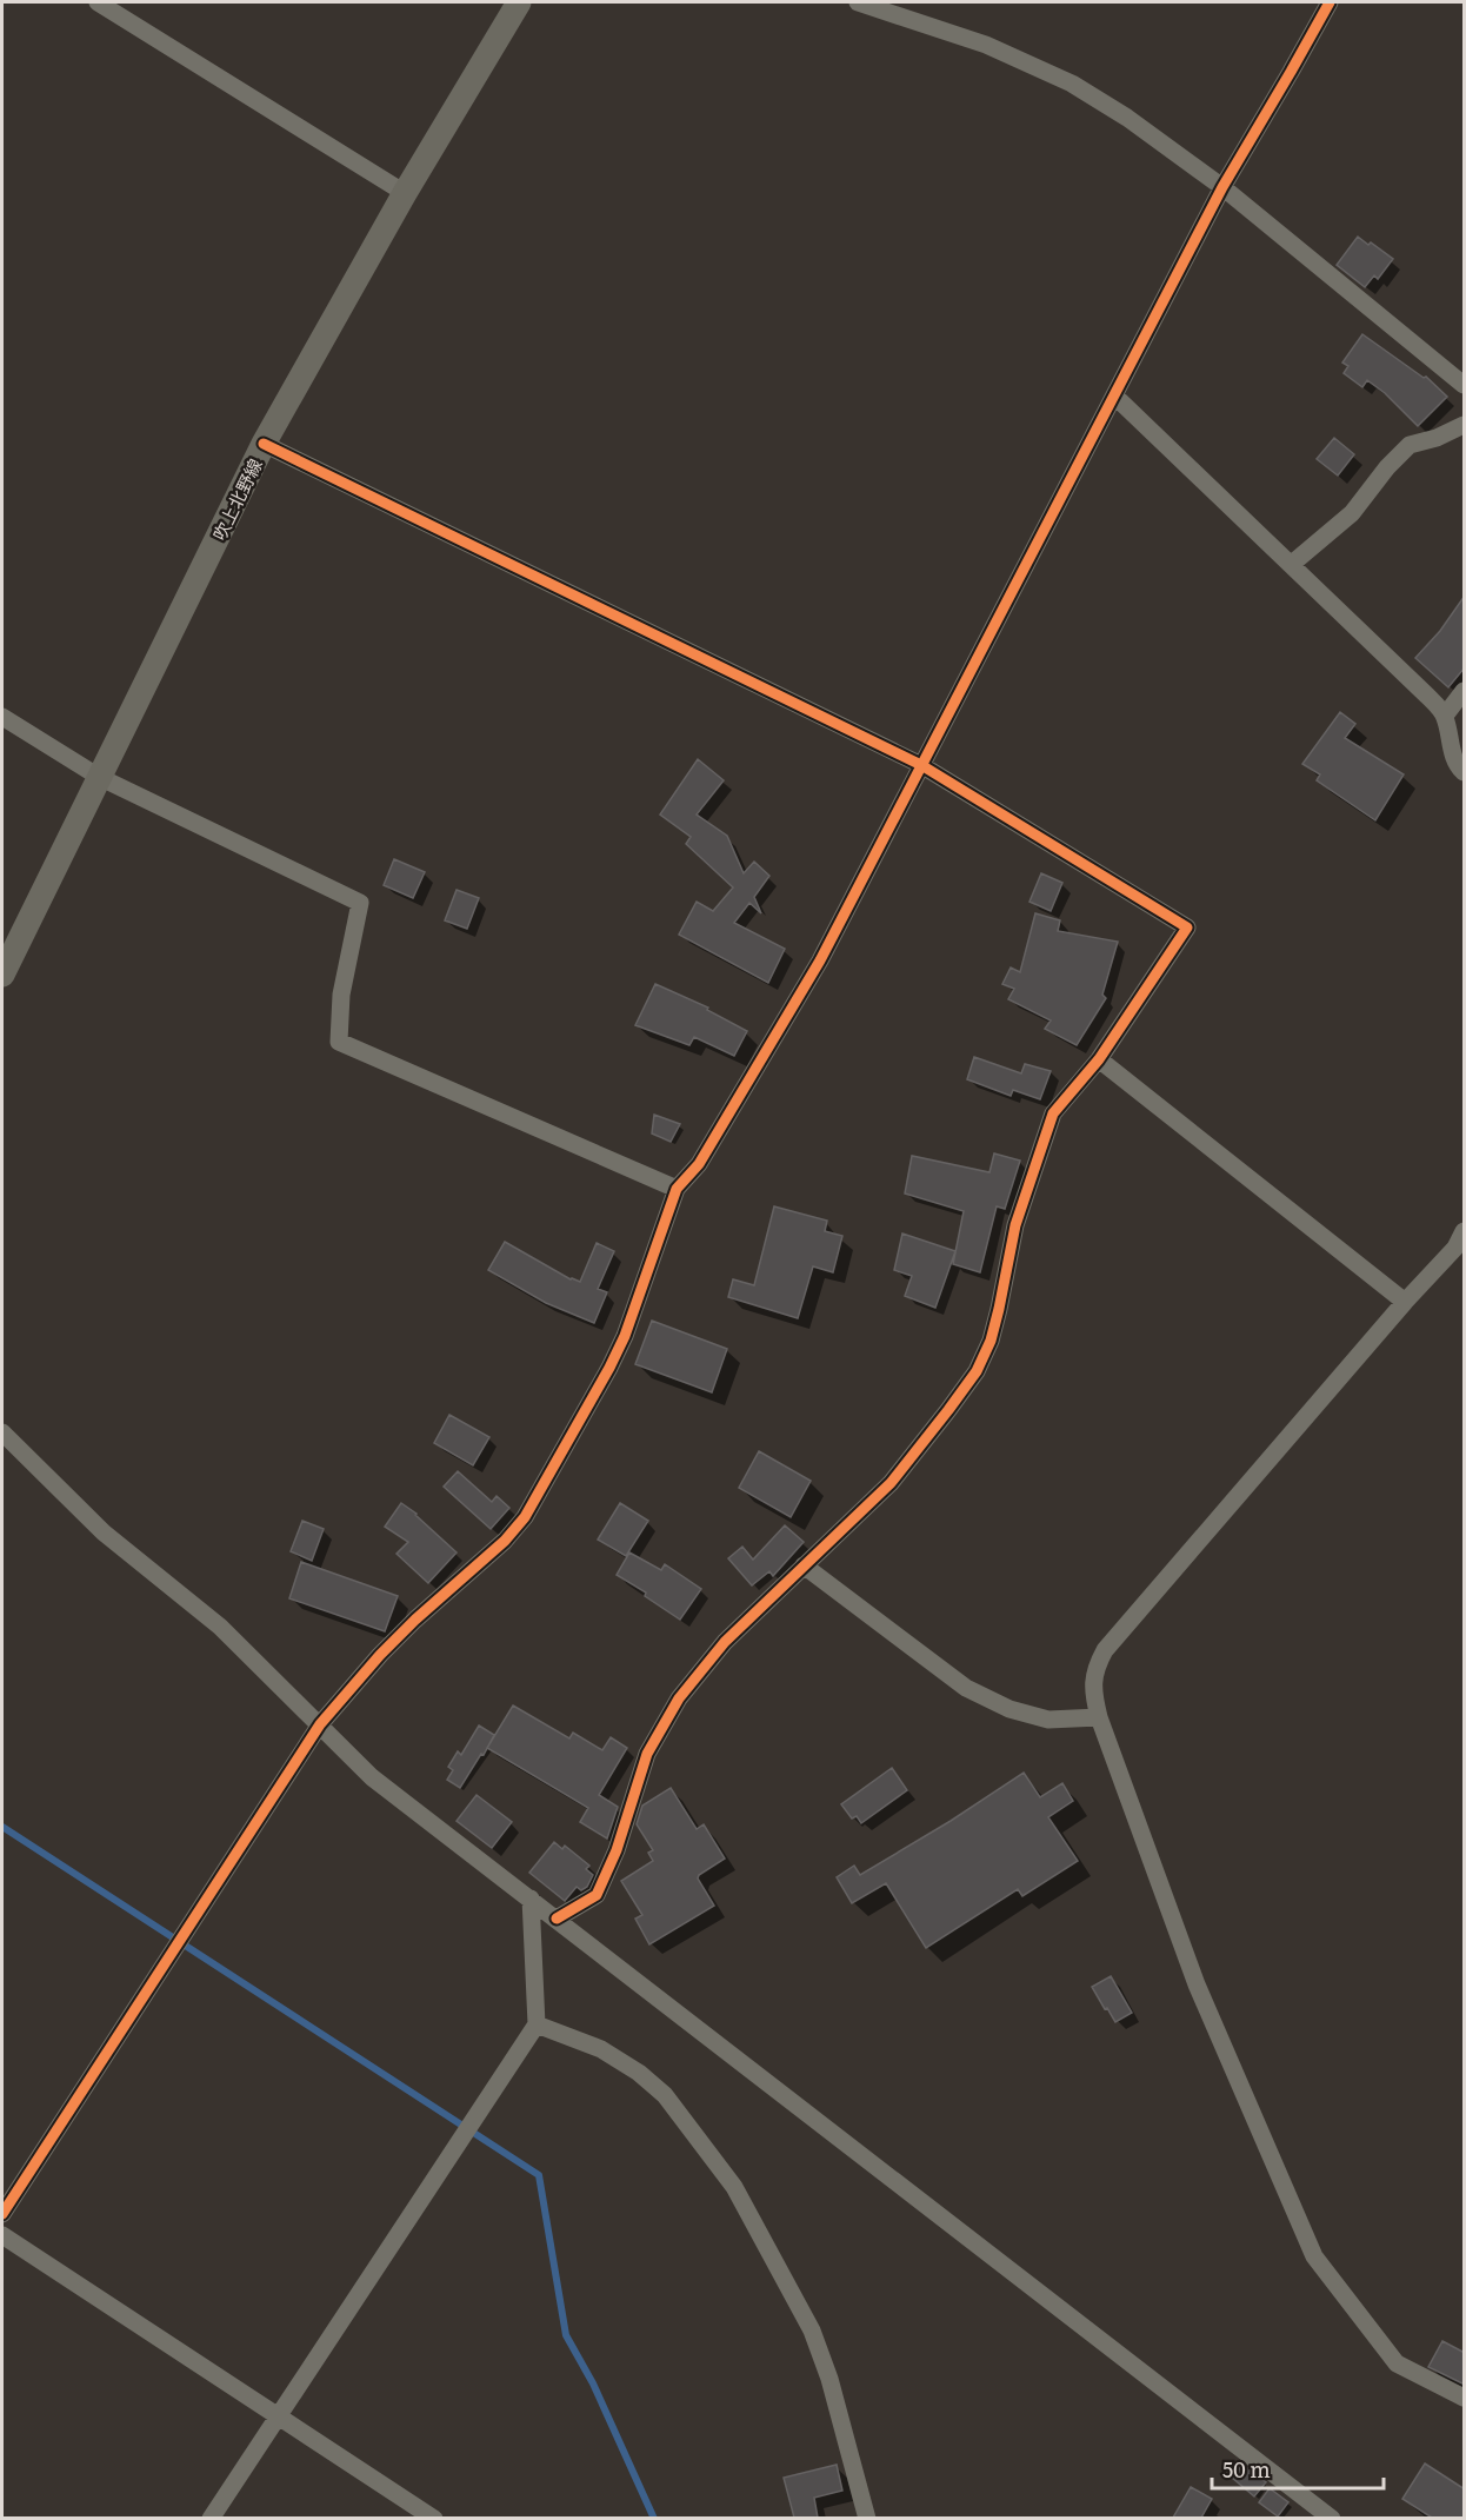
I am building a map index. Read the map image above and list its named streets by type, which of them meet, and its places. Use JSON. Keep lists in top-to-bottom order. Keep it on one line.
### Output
{"streets":{"main road":["吹上北野線"]},"scale_bar":"50 m"}
